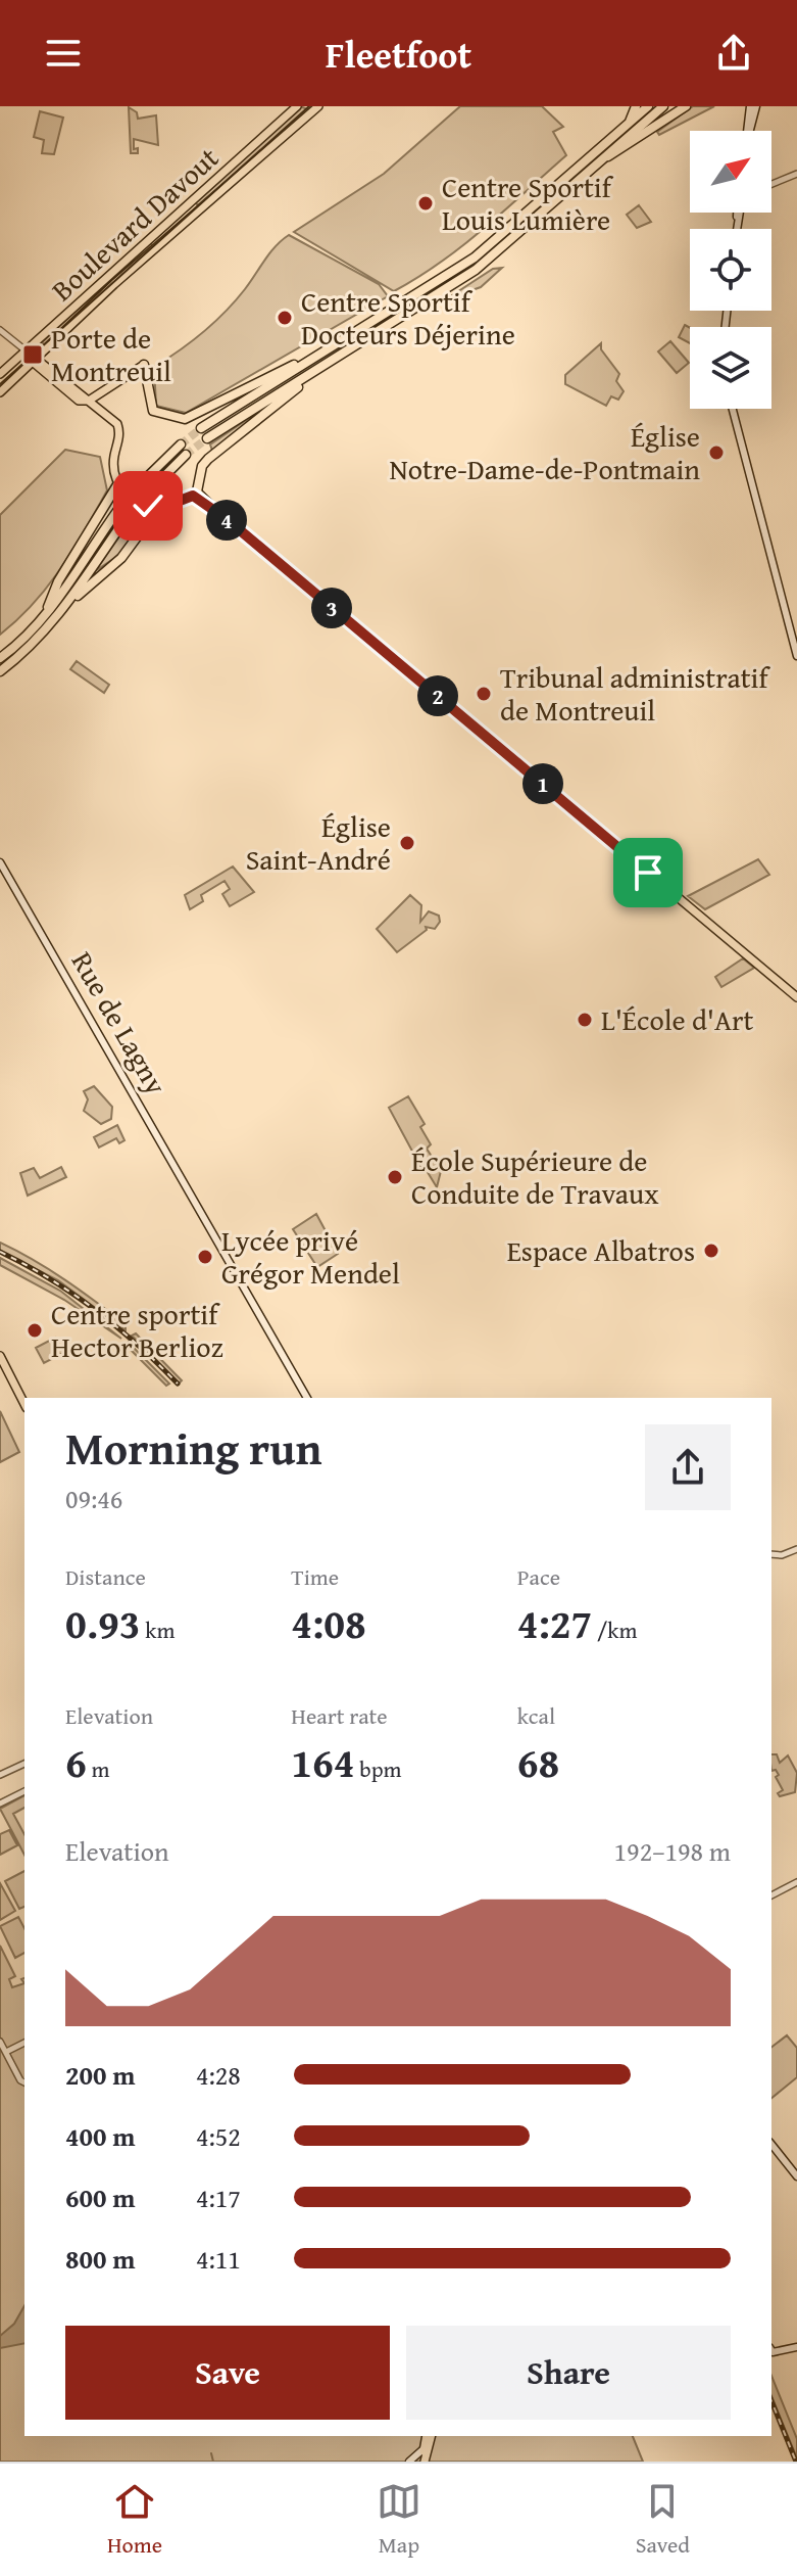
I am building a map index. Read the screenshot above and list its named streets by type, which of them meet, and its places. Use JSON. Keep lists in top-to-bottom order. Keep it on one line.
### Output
{"streets":{"main road":["Boulevard Davout","Rue de Lagny"]},"places":{"other":["Centre Sportif Louis Lumière","Centre Sportif Docteurs Déjerine","Église Notre-Dame-de-Pontmain","Tribunal administratif de Montreuil","Église Saint-André","L'École d'Art","École Supérieure de Conduite de Travaux","Espace Albatros","Lycée privé Grégor Mendel","Centre sportif Hector Berlioz"],"transit":["Porte de Montreuil"]},"north":"top right","page":{"header":"Fleetfoot","pins":["4","3","2","1"],"heading":["Morning run","09:46"],"stats":[["Distance","0.93 km"],["Time","4:08"],["Pace","4:27 /km"],["Elevation","6 m"],["Heart rate","164 bpm"],["kcal","68"]],"chart":["Elevation","192–198 m"],"list":[{"name":"200 m","note":"4:28"},{"name":"400 m","note":"4:52"},{"name":"600 m","note":"4:17"},{"name":"800 m","note":"4:11"}],"buttons":["Save","Share"],"tabs":["Home","Map","Saved"]}}
